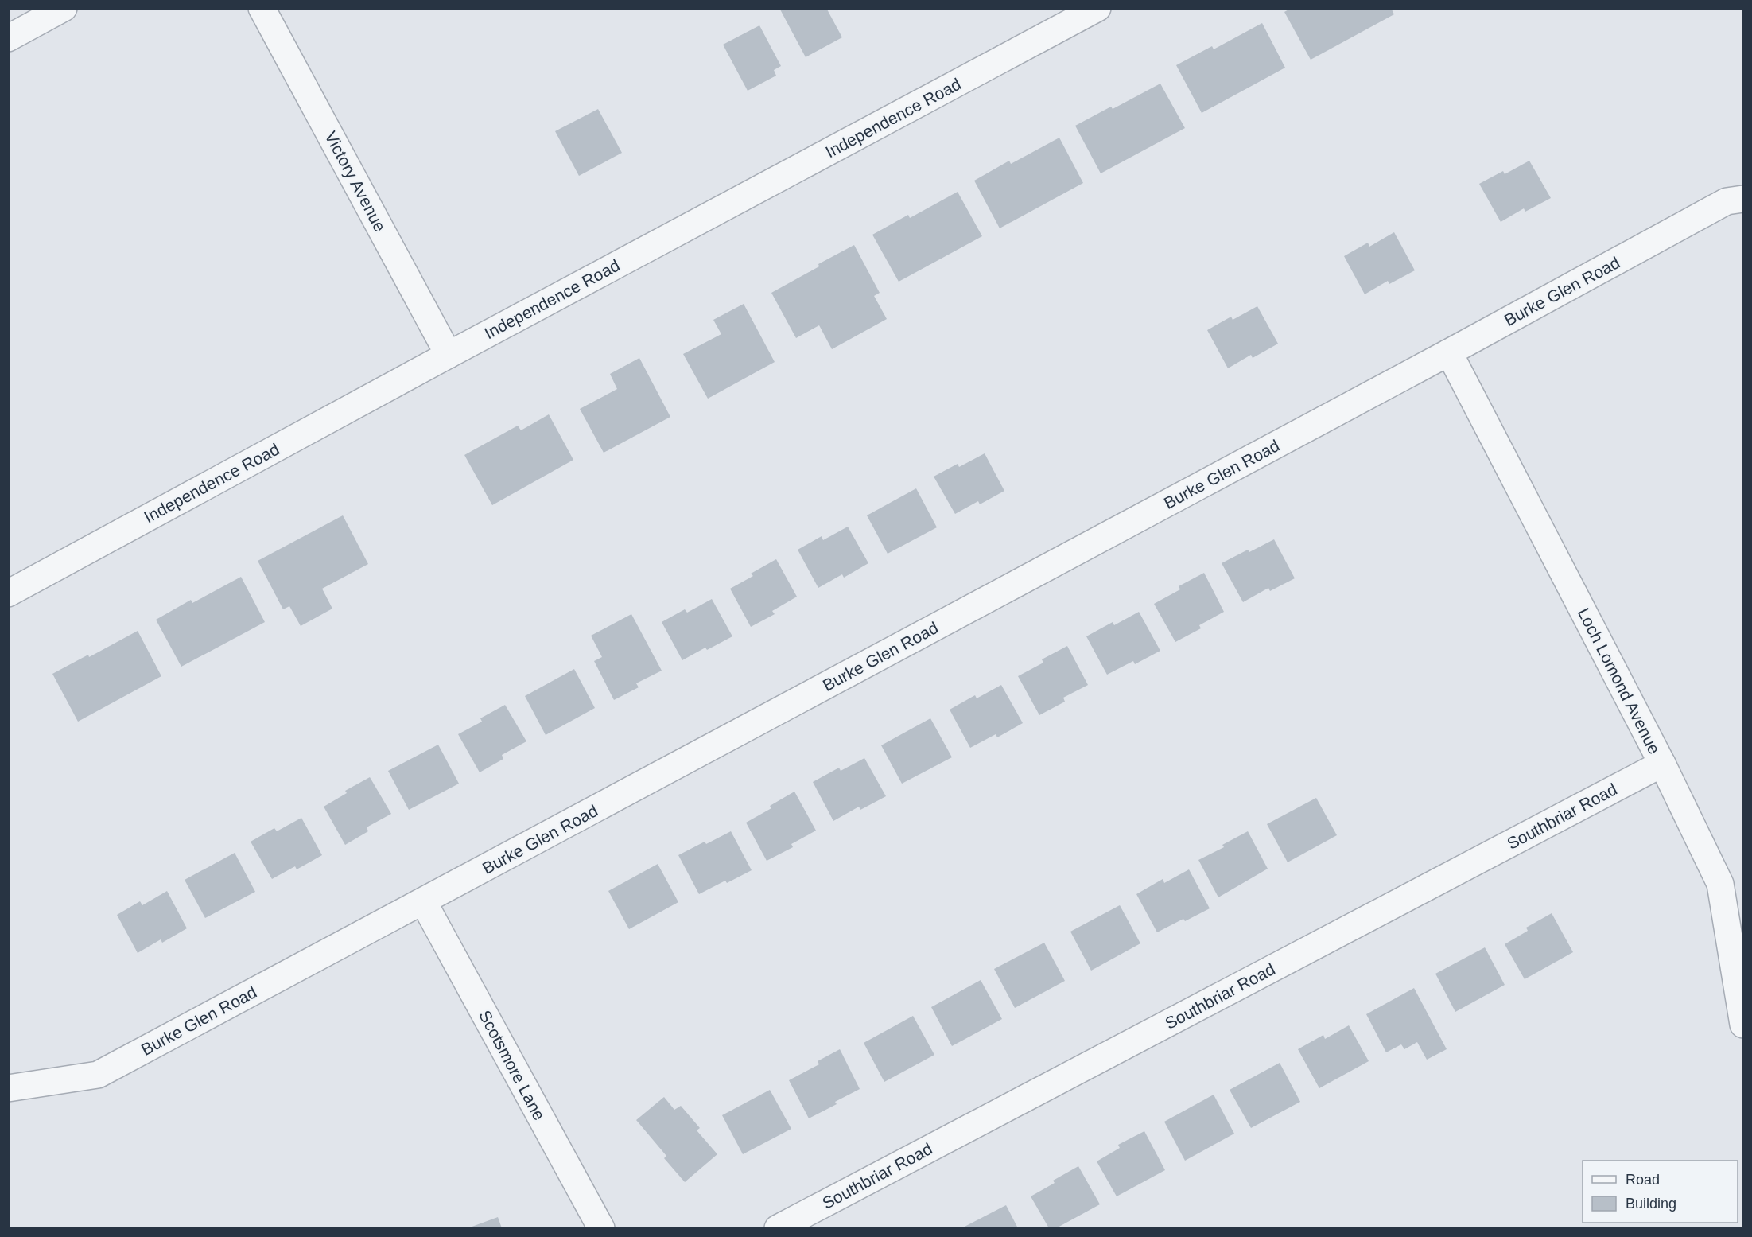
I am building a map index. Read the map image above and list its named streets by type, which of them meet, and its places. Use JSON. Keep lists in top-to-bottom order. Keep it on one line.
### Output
{"streets":{"street":["Independence Road","Victory Avenue","Burke Glen Road","Loch Lomond Avenue","Southbriar Road","Scotsmore Lane"]},"crossings":[["Independence Road","Victory Avenue"],["Burke Glen Road","Loch Lomond Avenue"],["Burke Glen Road","Scotsmore Lane"],["Loch Lomond Avenue","Southbriar Road"]],"legend":["Road","Building"]}
